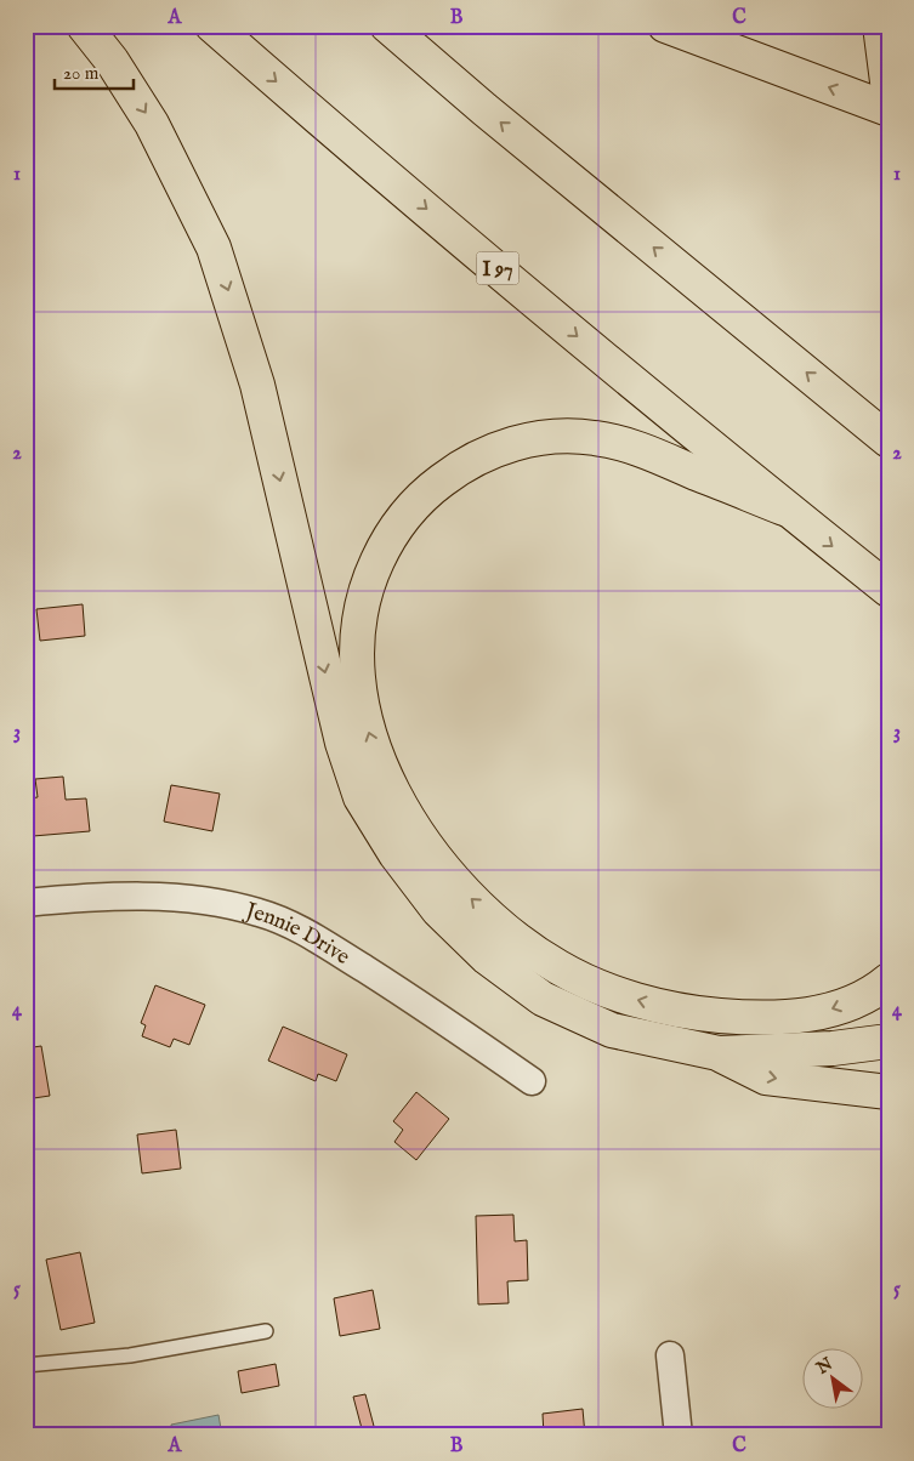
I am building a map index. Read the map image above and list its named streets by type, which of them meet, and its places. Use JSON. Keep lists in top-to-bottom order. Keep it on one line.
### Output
{"streets":{"main road":["I 97"],"street":["Jennie Drive"]},"scale_bar":"20 m","north":"top left","grid":{"columns":["A","B","C"],"rows":["1","2","3","4","5"]}}
